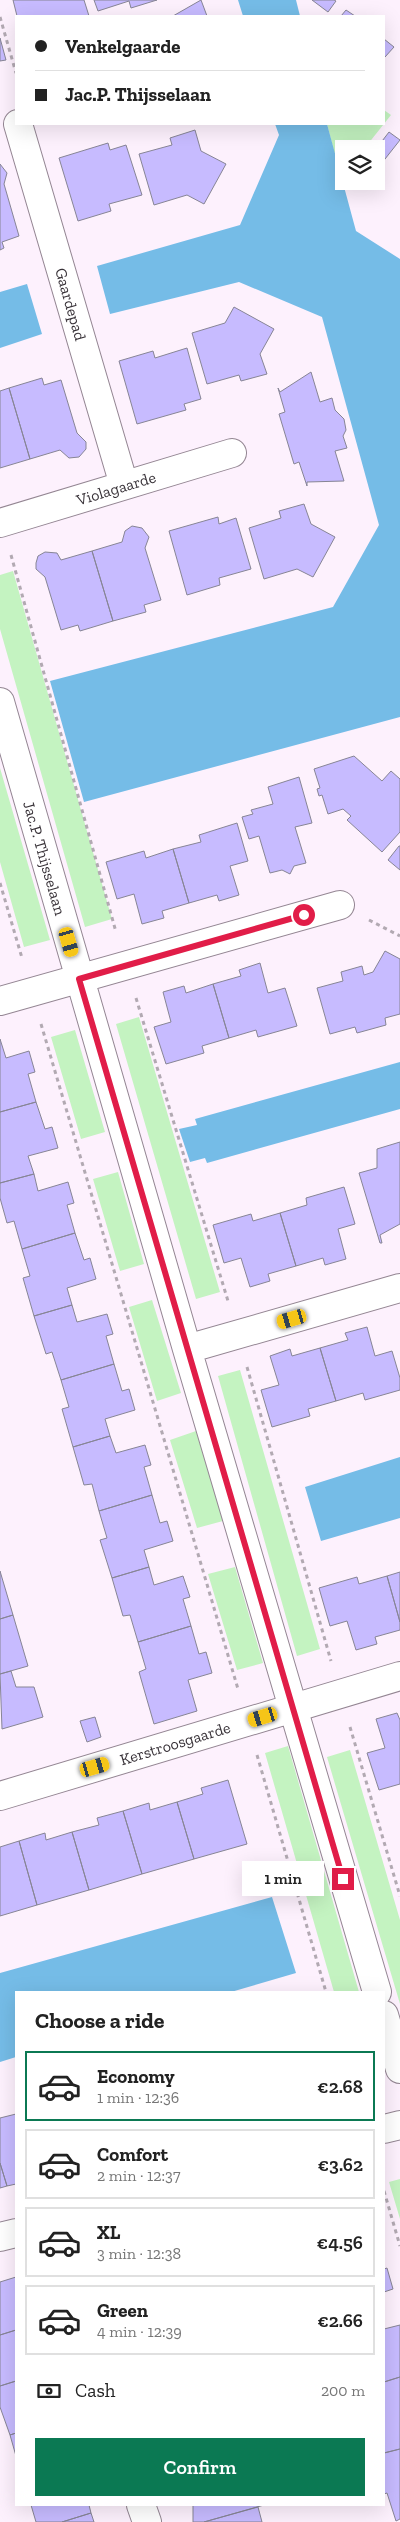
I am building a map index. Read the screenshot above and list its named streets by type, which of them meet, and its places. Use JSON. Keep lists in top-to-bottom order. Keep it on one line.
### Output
{"streets":{"street":["Gaardepad","Violagaarde","Jac.P. Thijsselaan","Kerstroosgaarde"]},"crossings":[["Gaardepad","Violagaarde"],["Jac.P. Thijsselaan","Kerstroosgaarde"]],"page":{"banner":["Venkelgaarde","Jac.P. Thijsselaan"],"bubble":"1 min","heading":"Choose a ride","list":[{"name":"Economy","note":"1 min · 12:36","value":"€2.68"},{"name":"Comfort","note":"2 min · 12:37","value":"€3.62"},{"name":"XL","note":"3 min · 12:38","value":"€4.56"},{"name":"Green","note":"4 min · 12:39","value":"€2.66"}],"pay":["Cash","200 m"],"buttons":"Confirm"}}
